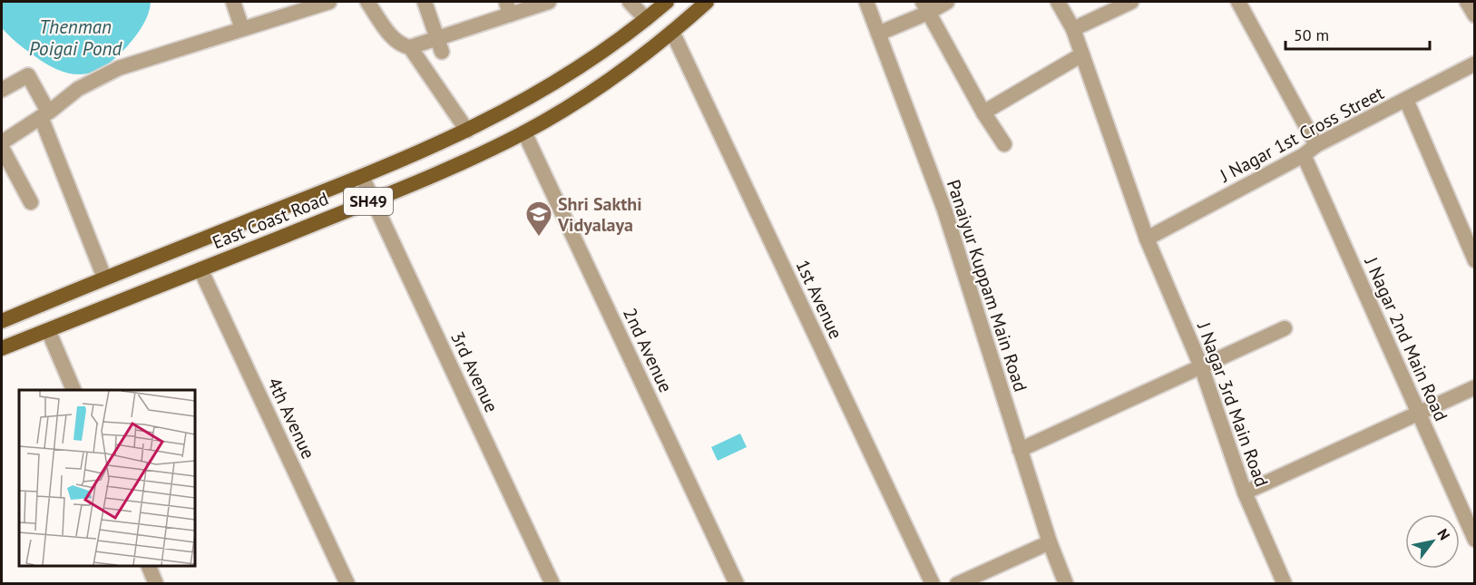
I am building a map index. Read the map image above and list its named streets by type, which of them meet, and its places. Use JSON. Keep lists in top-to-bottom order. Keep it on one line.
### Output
{"streets":{"main road":["SH49","East Coast Road"],"street":["J Nagar 1st Cross Street","Panaiyur Kuppam Main Road","1st Avenue","J Nagar 2nd Main Road","2nd Avenue","3rd Avenue","J Nagar 3rd Main Road","4th Avenue"]},"crossings":[["J Nagar 1st Cross Street","J Nagar 2nd Main Road"],["J Nagar 1st Cross Street","J Nagar 3rd Main Road"],["East Coast Road","1st Avenue"],["East Coast Road","2nd Avenue"],["East Coast Road","3rd Avenue"],["East Coast Road","4th Avenue"]],"water":["Thenman Poigai Pond"],"places":{"school or university":["Shri Sakthi Vidyalaya"]},"scale_bar":"50 m","north":"top right"}
